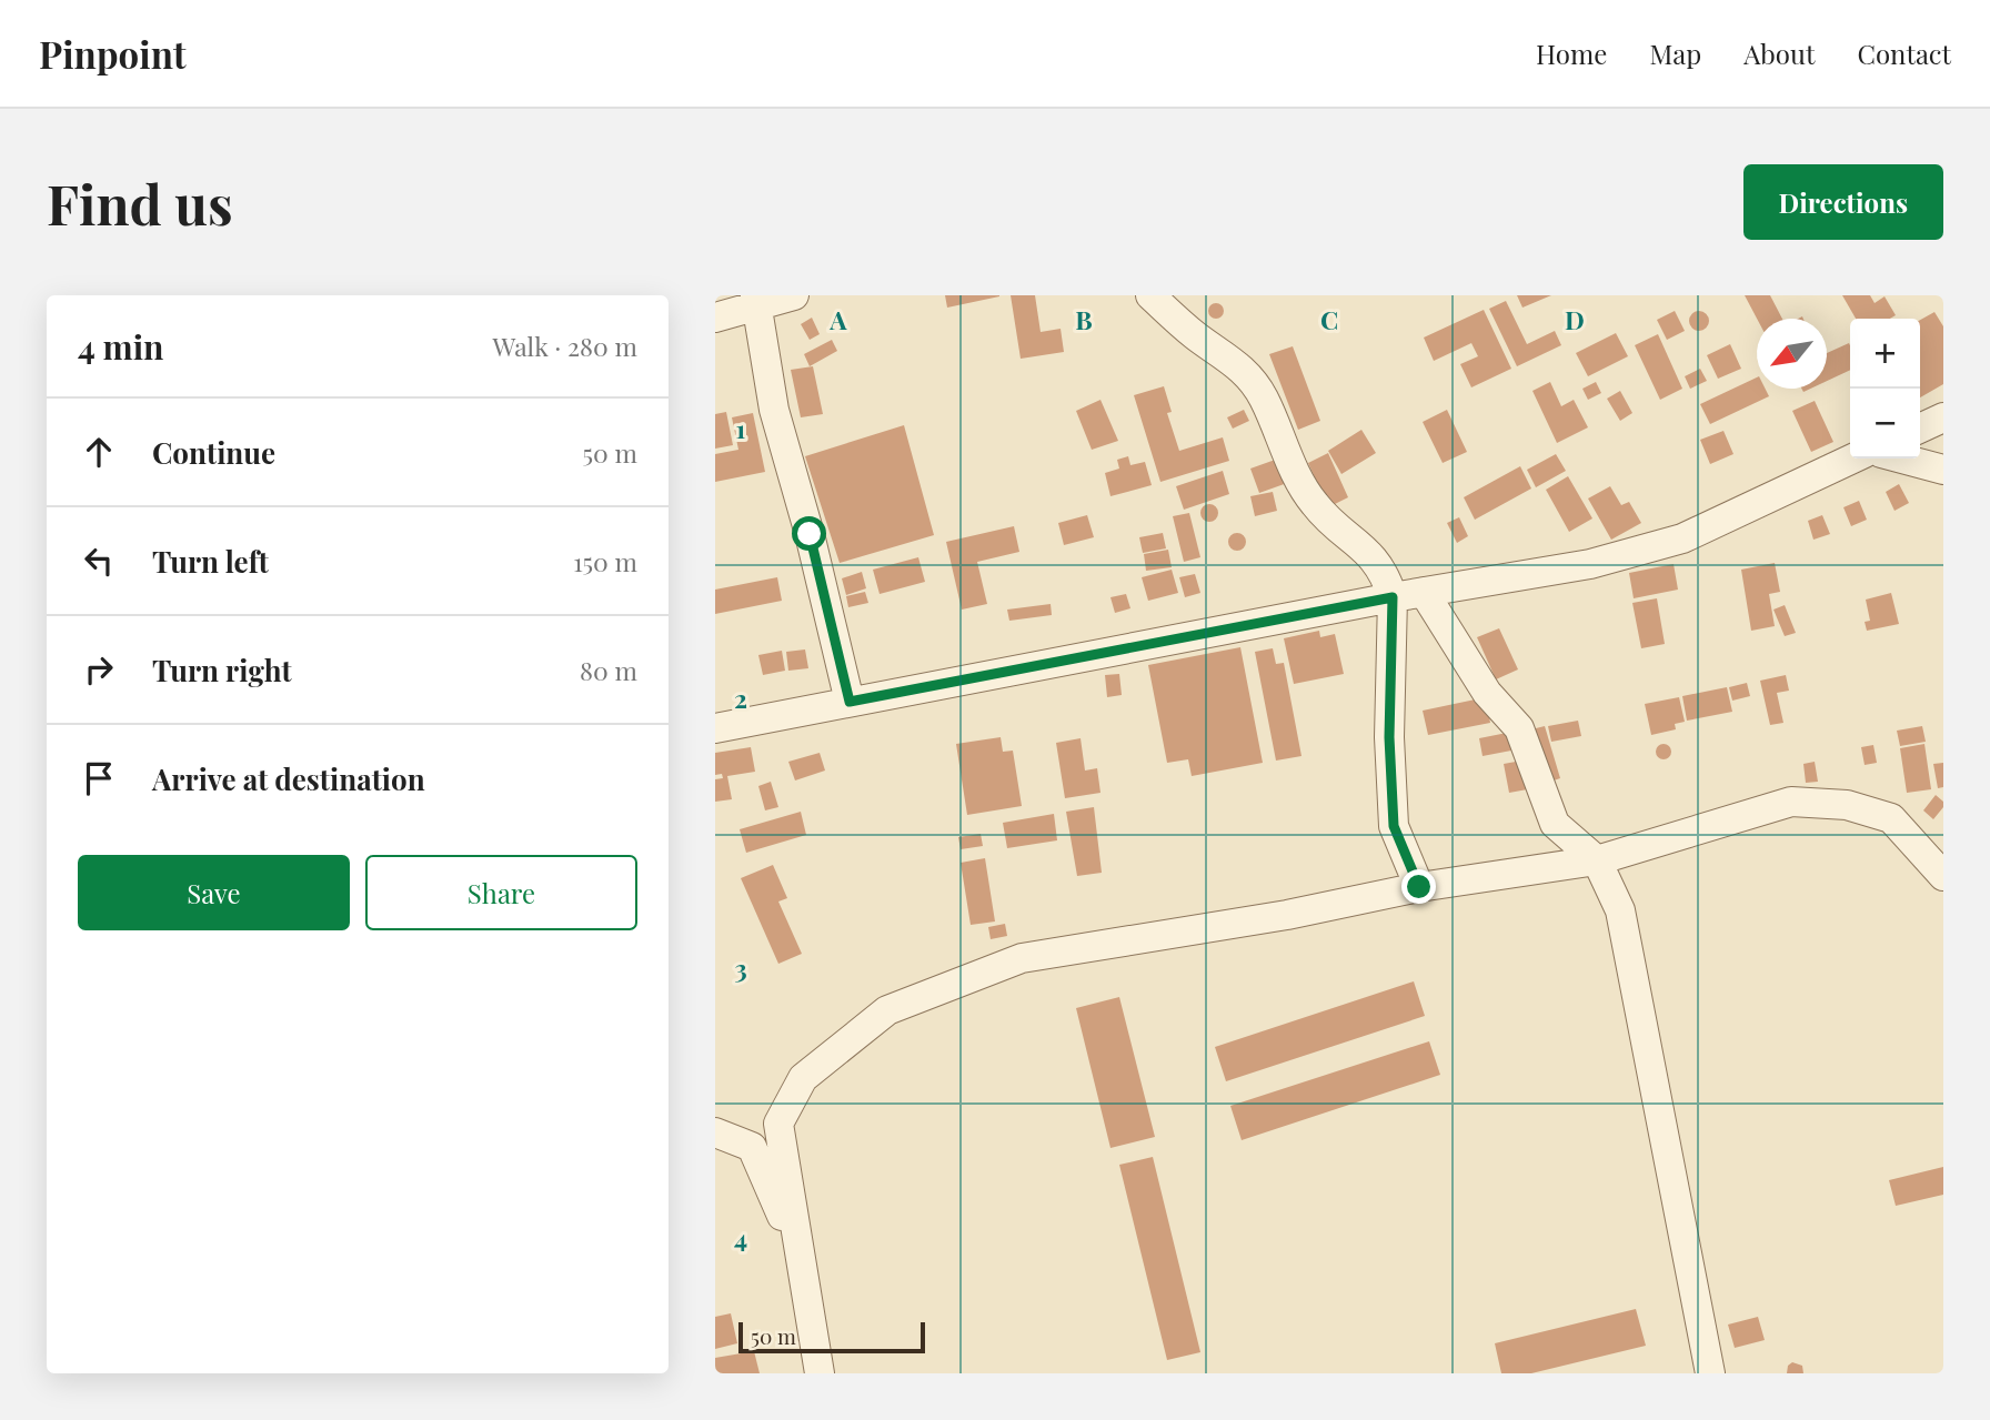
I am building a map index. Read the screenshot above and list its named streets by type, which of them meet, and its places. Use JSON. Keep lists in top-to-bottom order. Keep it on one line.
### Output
{"scale_bar":"50 m","north":"bottom left","page":{"header":"Pinpoint","nav":["Home","Map","About","Contact"],"buttons":["Directions",["Save","Share"]],"title":"Find us","heading":["4 min","Walk · 280 m"],"map_buttons":["+","−"],"list":[["Continue","50 m"],["Turn left","150 m"],["Turn right","80 m"],"Arrive at destination"],"scale":"50 m"},"grid":{"columns":["A","B","C","D"],"rows":["1","2","3","4"]}}
